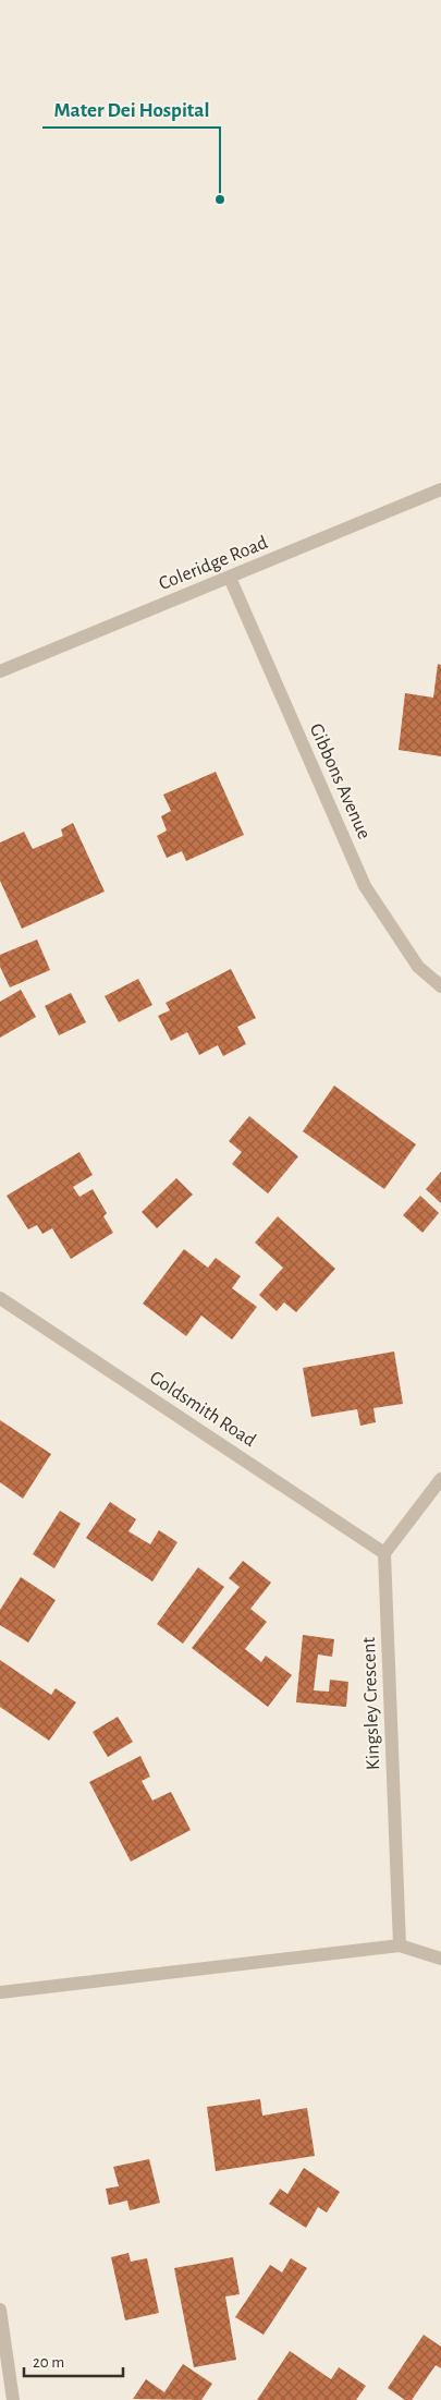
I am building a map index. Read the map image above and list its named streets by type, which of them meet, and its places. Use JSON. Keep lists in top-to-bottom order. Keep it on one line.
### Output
{"streets":{"street":["Coleridge Road","Gibbons Avenue","Goldsmith Road","Kingsley Crescent"]},"crossings":[["Coleridge Road","Gibbons Avenue"],["Goldsmith Road","Kingsley Crescent"]],"places":["Mater Dei Hospital"],"scale_bar":"20 m"}
